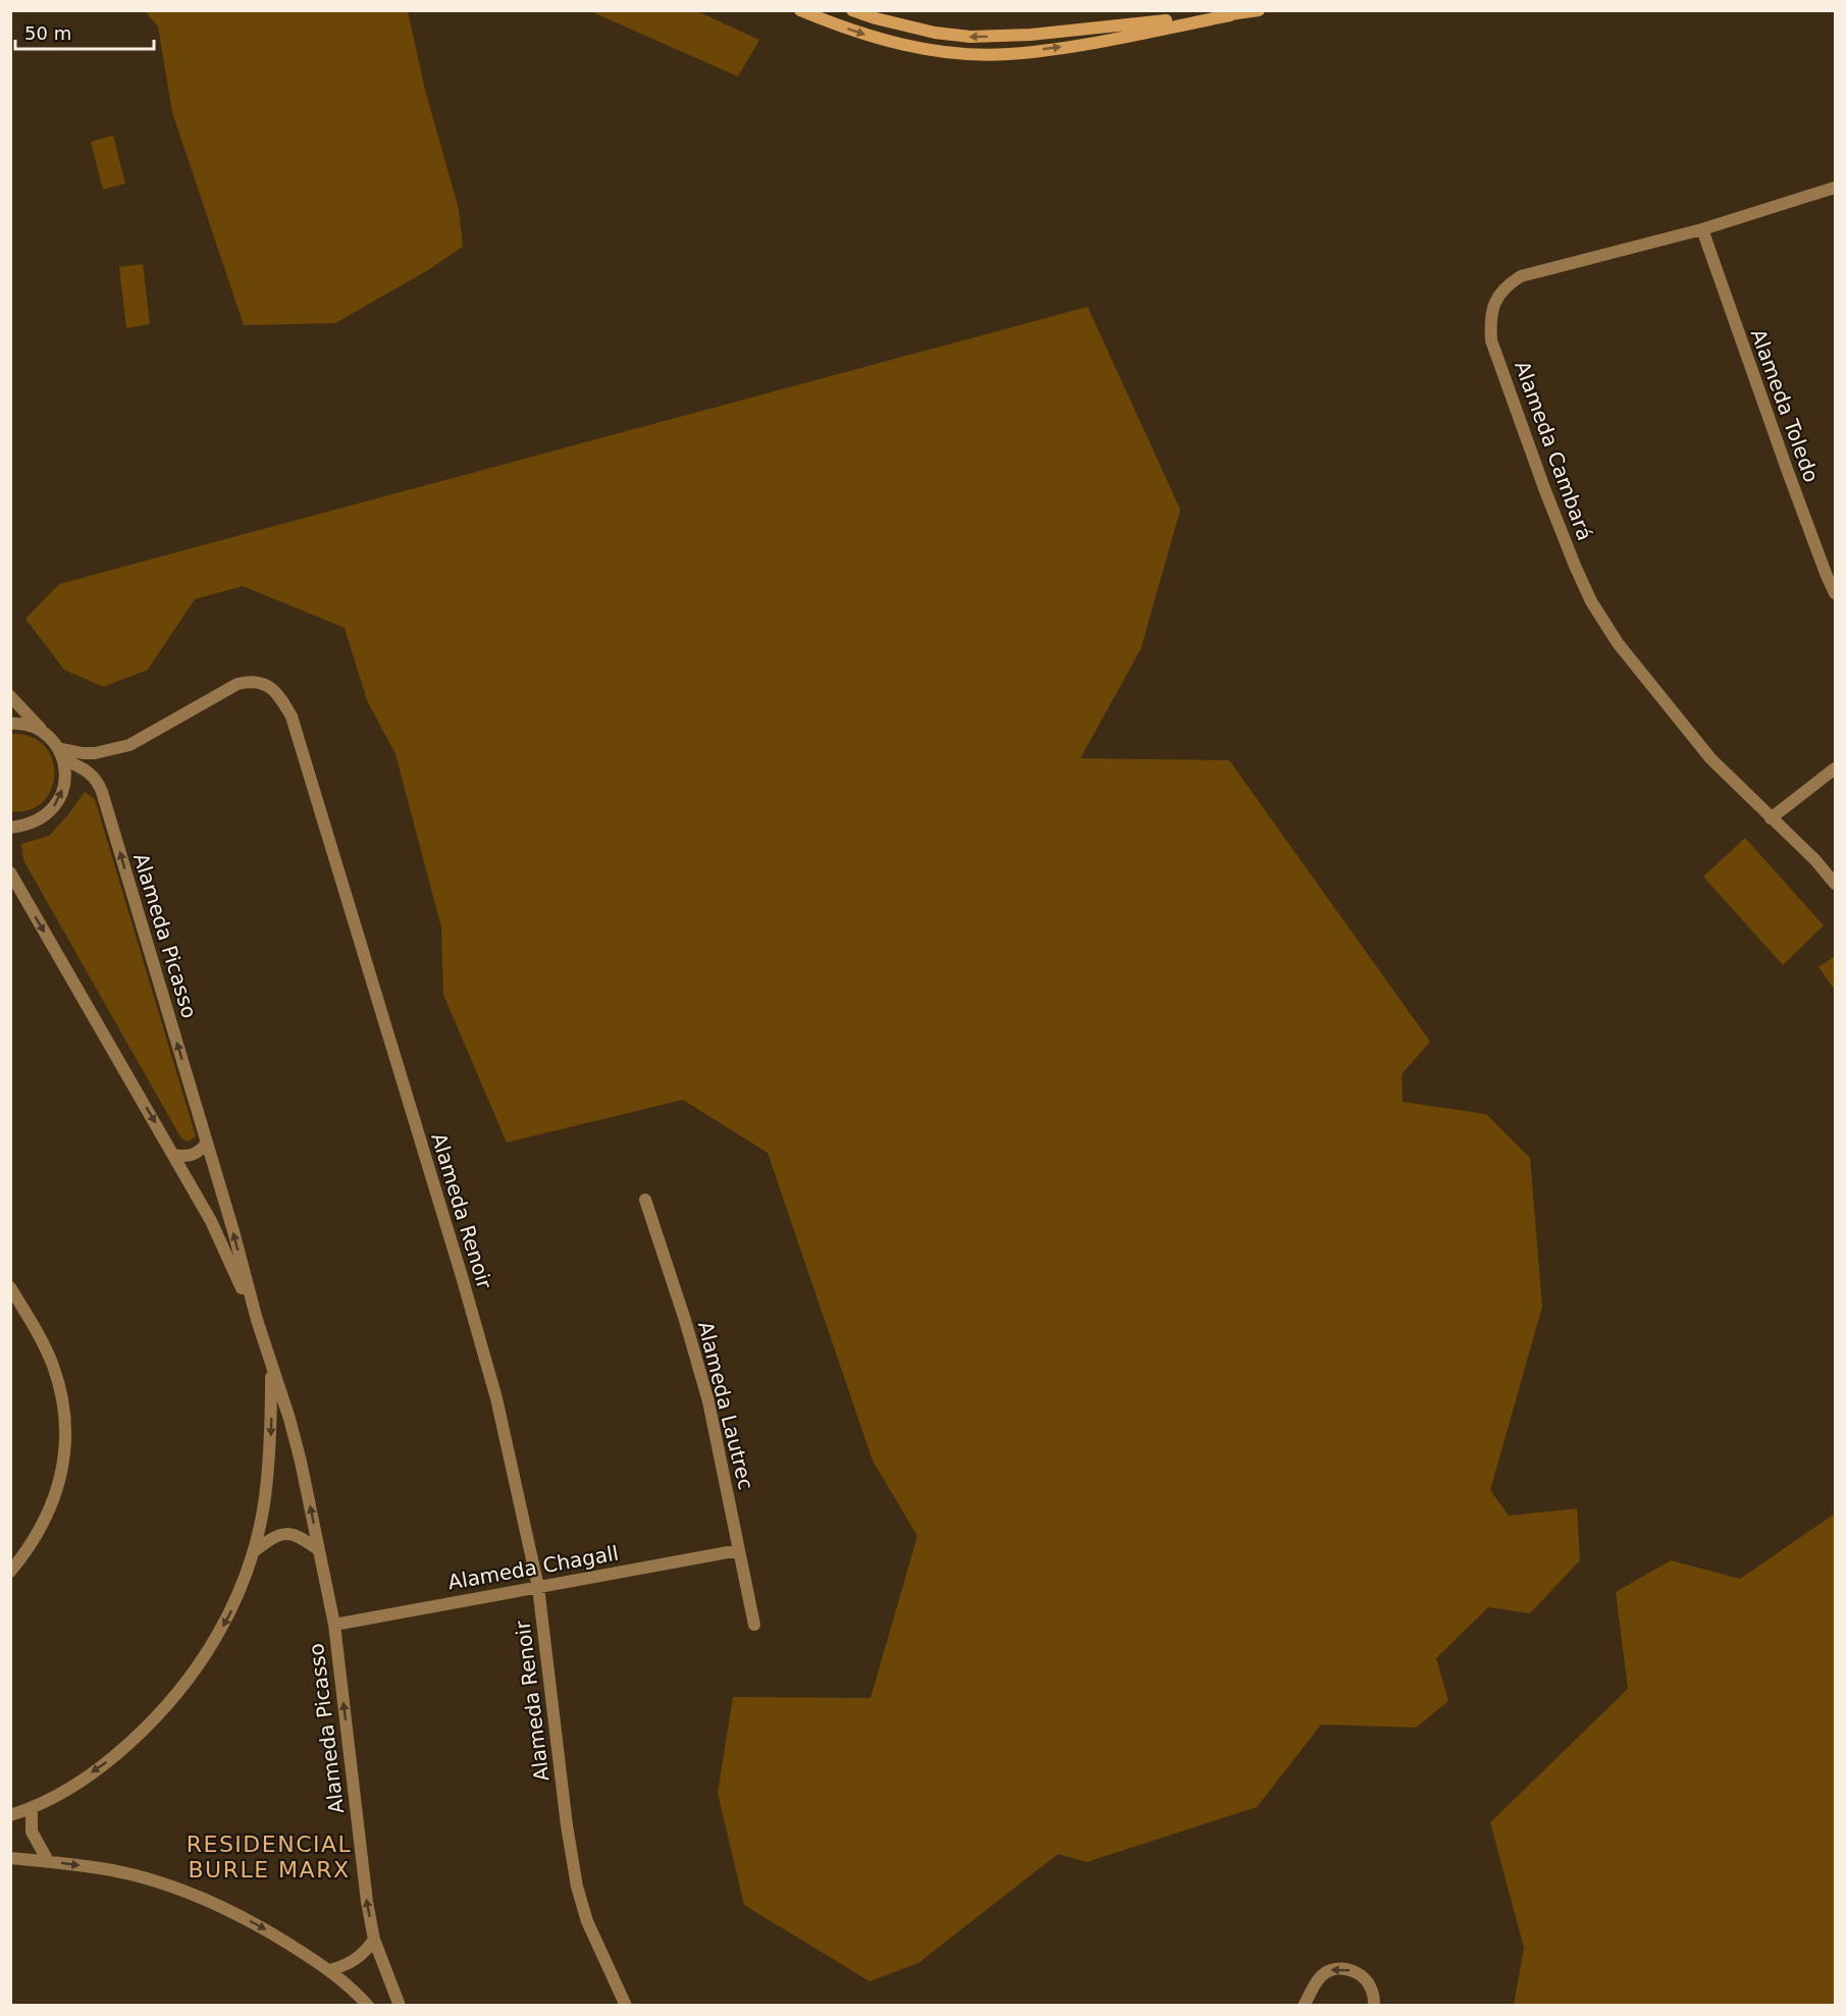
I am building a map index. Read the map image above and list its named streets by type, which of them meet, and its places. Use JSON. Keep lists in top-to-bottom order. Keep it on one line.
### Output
{"streets":{"street":["Alameda Toledo","Alameda Cambará","Alameda Picasso","Alameda Renoir","Alameda Lautrec","Alameda Chagall"]},"crossings":[["Alameda Toledo","Alameda Cambará"],["Alameda Picasso","Alameda Renoir"],["Alameda Picasso","Alameda Chagall"],["Alameda Renoir","Alameda Chagall"],["Alameda Lautrec","Alameda Chagall"]],"districts":["RESIDENCIAL BURLE MARX"],"scale_bar":"50 m"}
